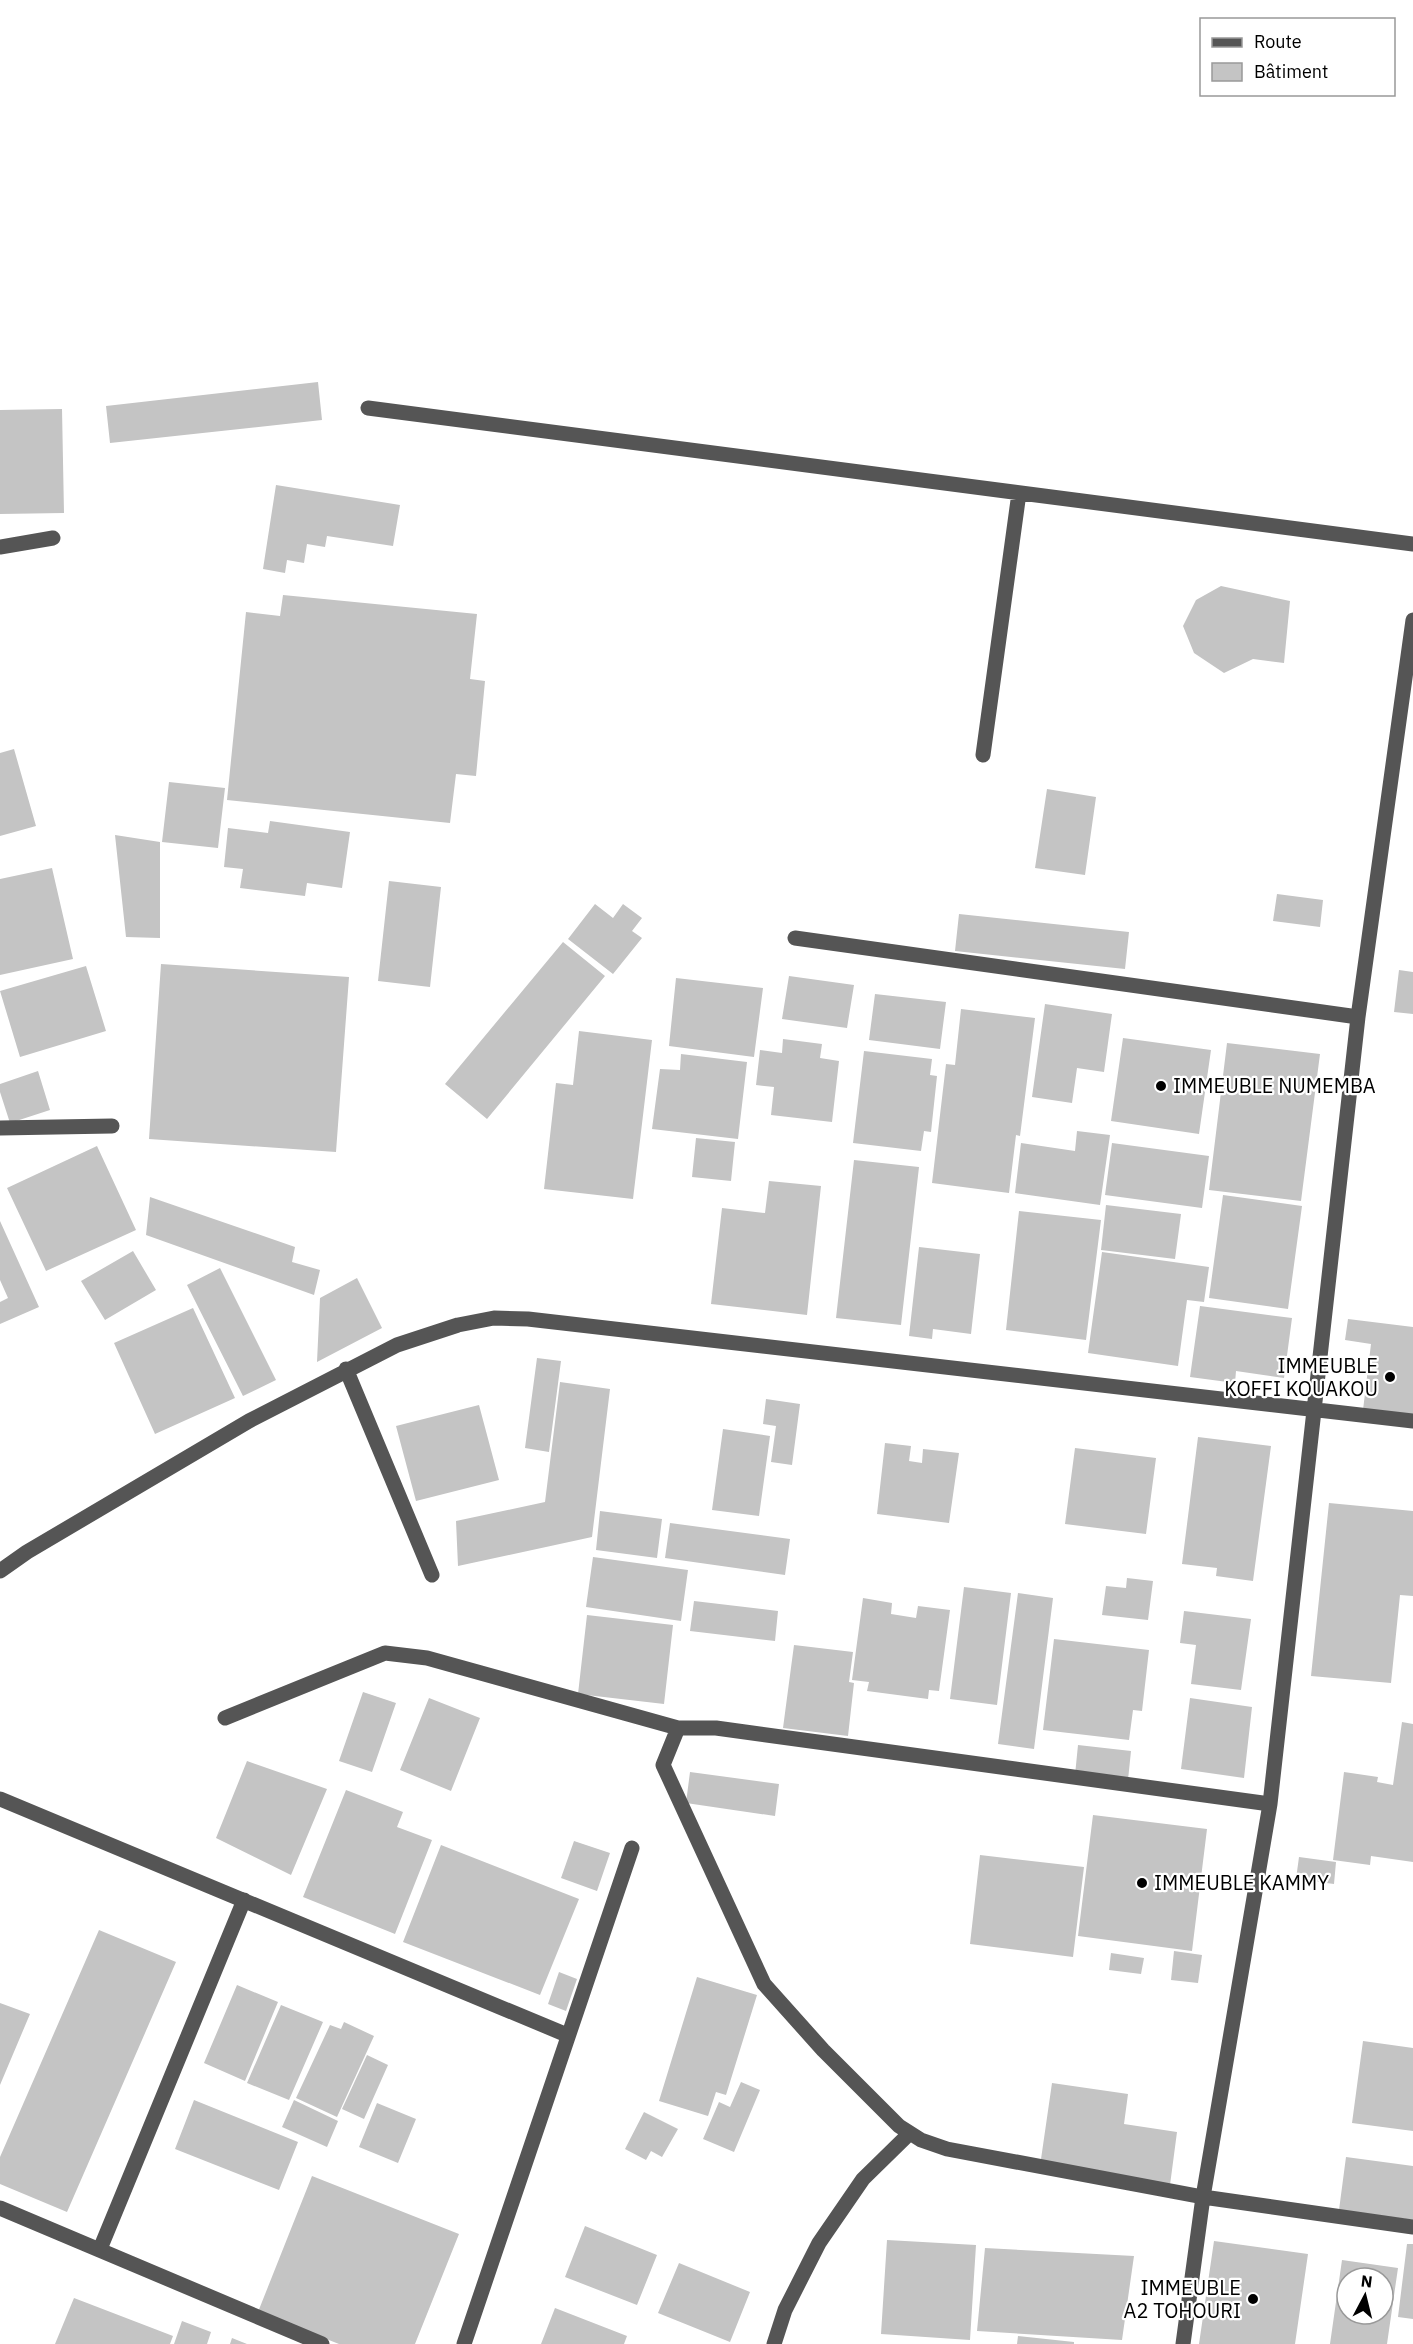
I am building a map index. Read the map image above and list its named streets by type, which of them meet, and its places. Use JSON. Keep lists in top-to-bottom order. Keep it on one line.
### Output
{"places":["IMMEUBLE NUMEMBA","IMMEUBLE KOFFI KOUAKOU","IMMEUBLE KAMMY","IMMEUBLE A2 TOHOURI"],"legend":["Route","Bâtiment"],"north":"top"}
